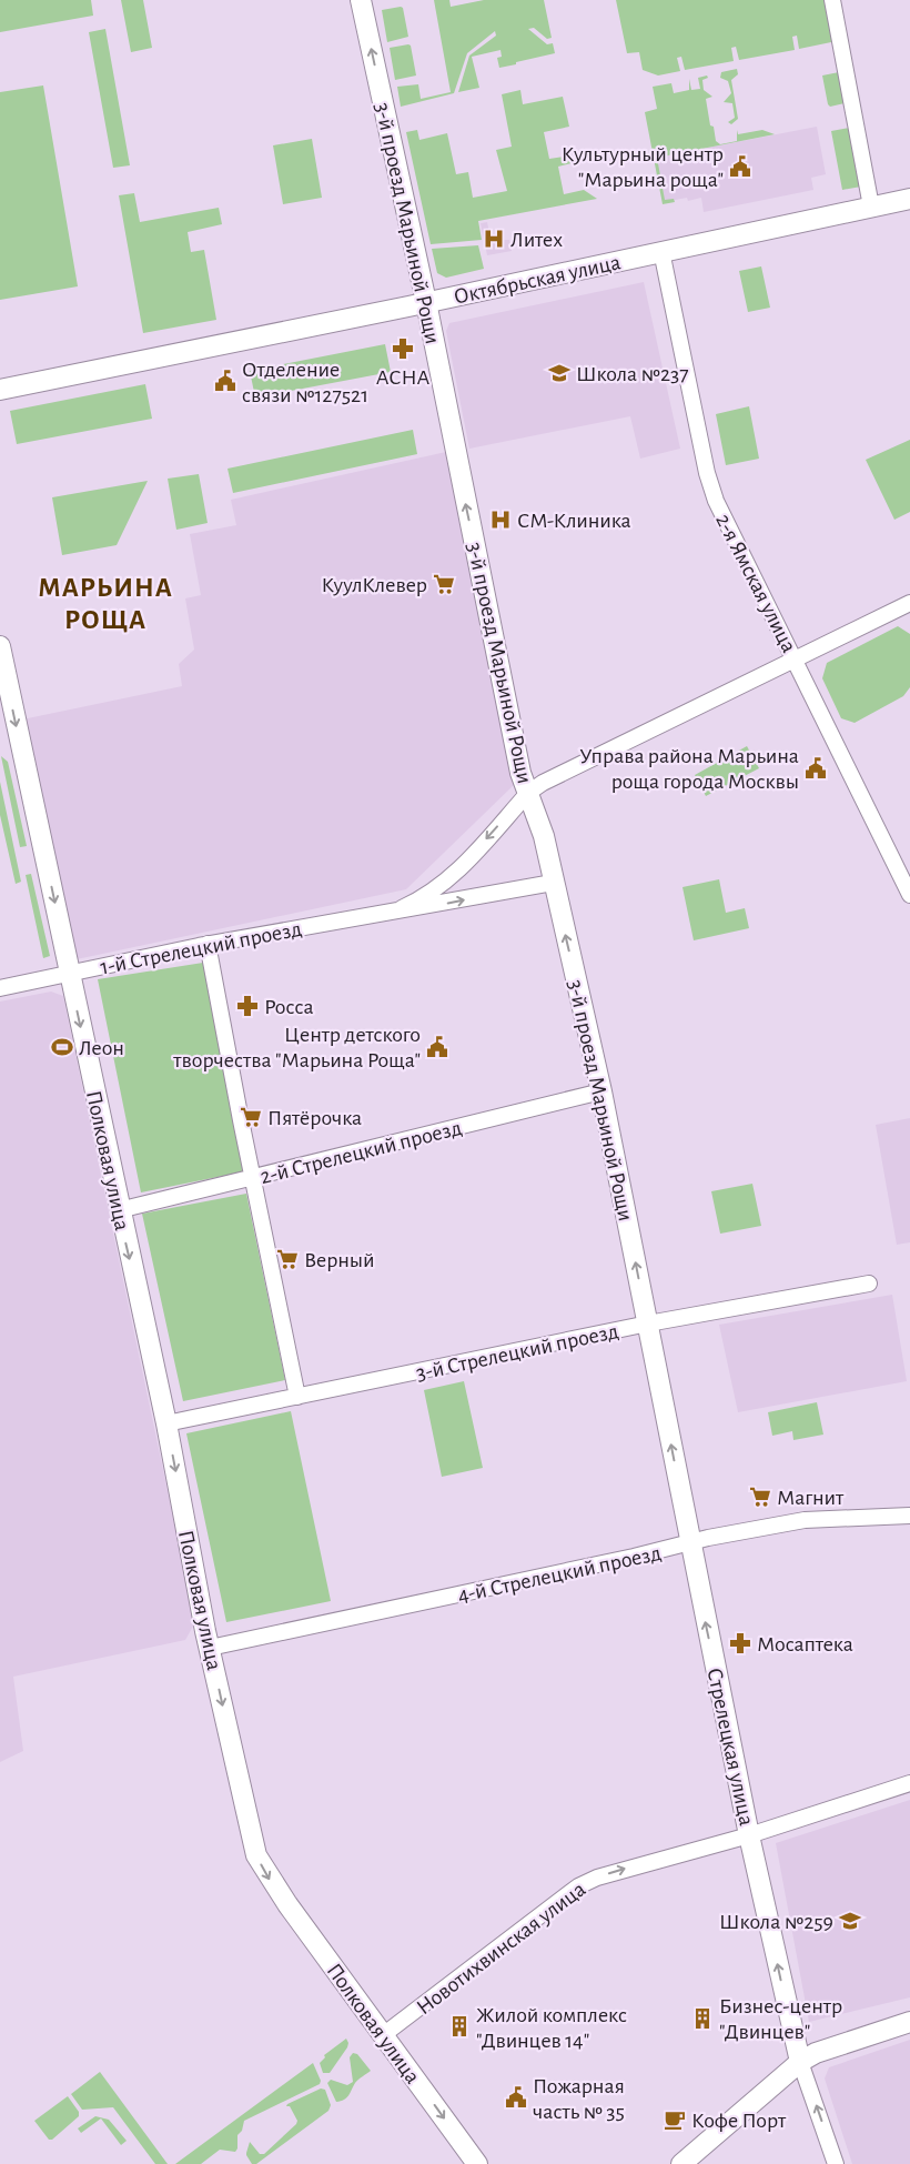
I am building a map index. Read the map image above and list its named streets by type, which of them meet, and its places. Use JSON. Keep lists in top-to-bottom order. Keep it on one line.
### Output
{"streets":{"street":["3-й проезд Марьиной Рощи","Октябрьская улица","2-я Ямская улица","1-й Стрелецкий проезд","2-й Стрелецкий проезд","Полковая улица","3-й Стрелецкий проезд","4-й Стрелецкий проезд","Стрелецкая улица","Новотихвинская улица"]},"crossings":[["3-й проезд Марьиной Рощи","Октябрьская улица"],["3-й проезд Марьиной Рощи","1-й Стрелецкий проезд"],["3-й проезд Марьиной Рощи","2-й Стрелецкий проезд"],["3-й проезд Марьиной Рощи","3-й Стрелецкий проезд"],["3-й проезд Марьиной Рощи","Стрелецкая улица"],["Октябрьская улица","2-я Ямская улица"],["1-й Стрелецкий проезд","Полковая улица"],["2-й Стрелецкий проезд","Полковая улица"],["Полковая улица","3-й Стрелецкий проезд"],["Полковая улица","4-й Стрелецкий проезд"],["Полковая улица","Новотихвинская улица"],["3-й Стрелецкий проезд","Стрелецкая улица"],["4-й Стрелецкий проезд","Стрелецкая улица"],["Стрелецкая улица","Новотихвинская улица"]],"one_way":["3-й проезд Марьиной Рощи","Полковая улица","Стрелецкая улица","Новотихвинская улица"],"districts":["МАРЬИНА РОЩА"],"places":{"public building":["Культурный центр \"Марьина роща\"","Отделение связи №127521","Управа района Марьина роща города Москвы","Центр детского творчества \"Марьина Роща\"","Пожарная часть № 35"],"hospital":["Литех","СМ-Клиника"],"pharmacy":["АСНА","Росса","Мосаптека"],"school or university":["Школа №237","Школа №259"],"supermarket":["КуулКлевер","Пятёрочка","Верный","Магнит"],"sports":["Леон"],"building":["Бизнес-центр \"Двинцев\"","Жилой комплекс \"Двинцев 14\""],"cafe":["Кофе Порт"]}}
